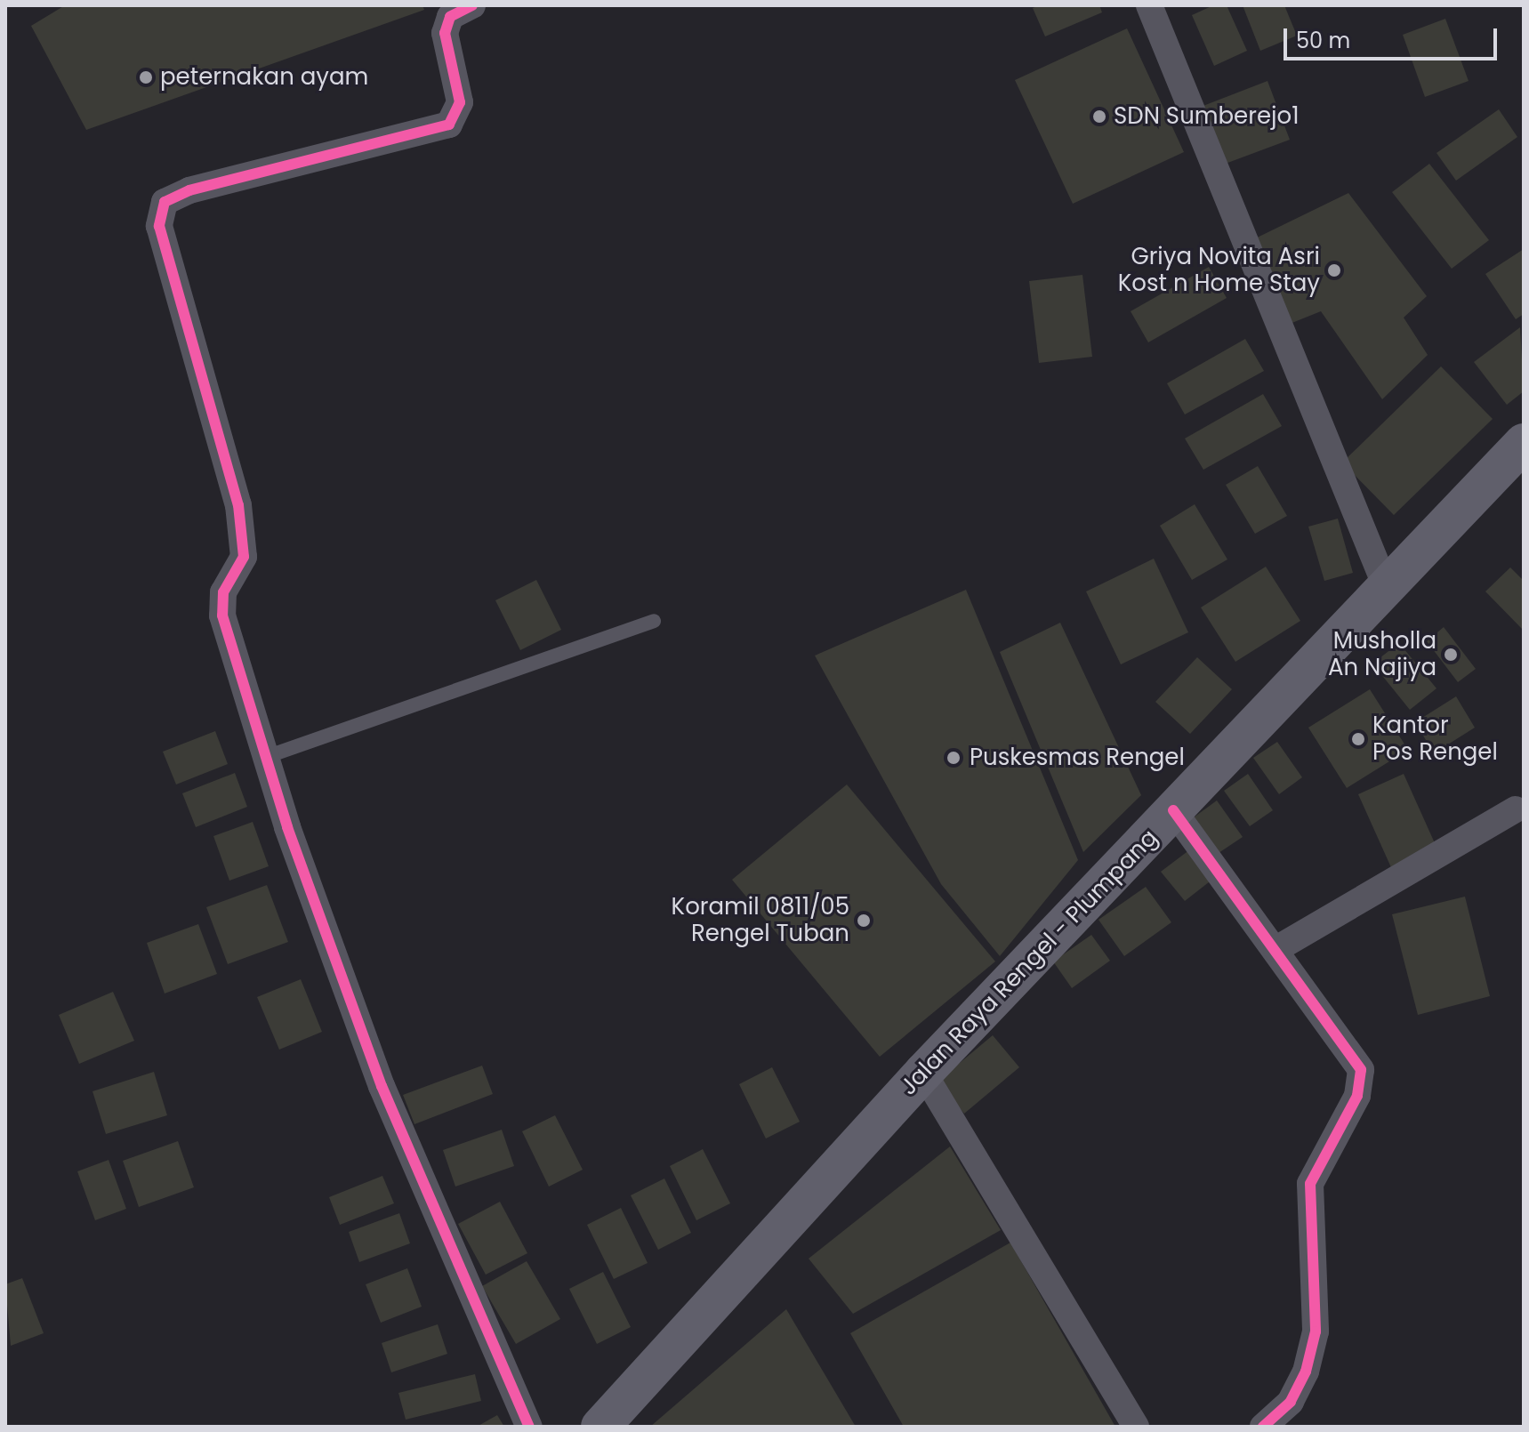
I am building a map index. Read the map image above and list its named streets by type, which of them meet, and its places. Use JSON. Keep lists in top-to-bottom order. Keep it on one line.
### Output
{"streets":{"main road":["Jalan Raya Rengel - Plumpang"]},"places":["peternakan ayam","SDN Sumberejo1","Griya Novita Asri Kost n Home Stay","Musholla An Najiya","Kantor Pos Rengel","Puskesmas Rengel","Koramil 0811/05 Rengel Tuban"],"scale_bar":"50 m"}
